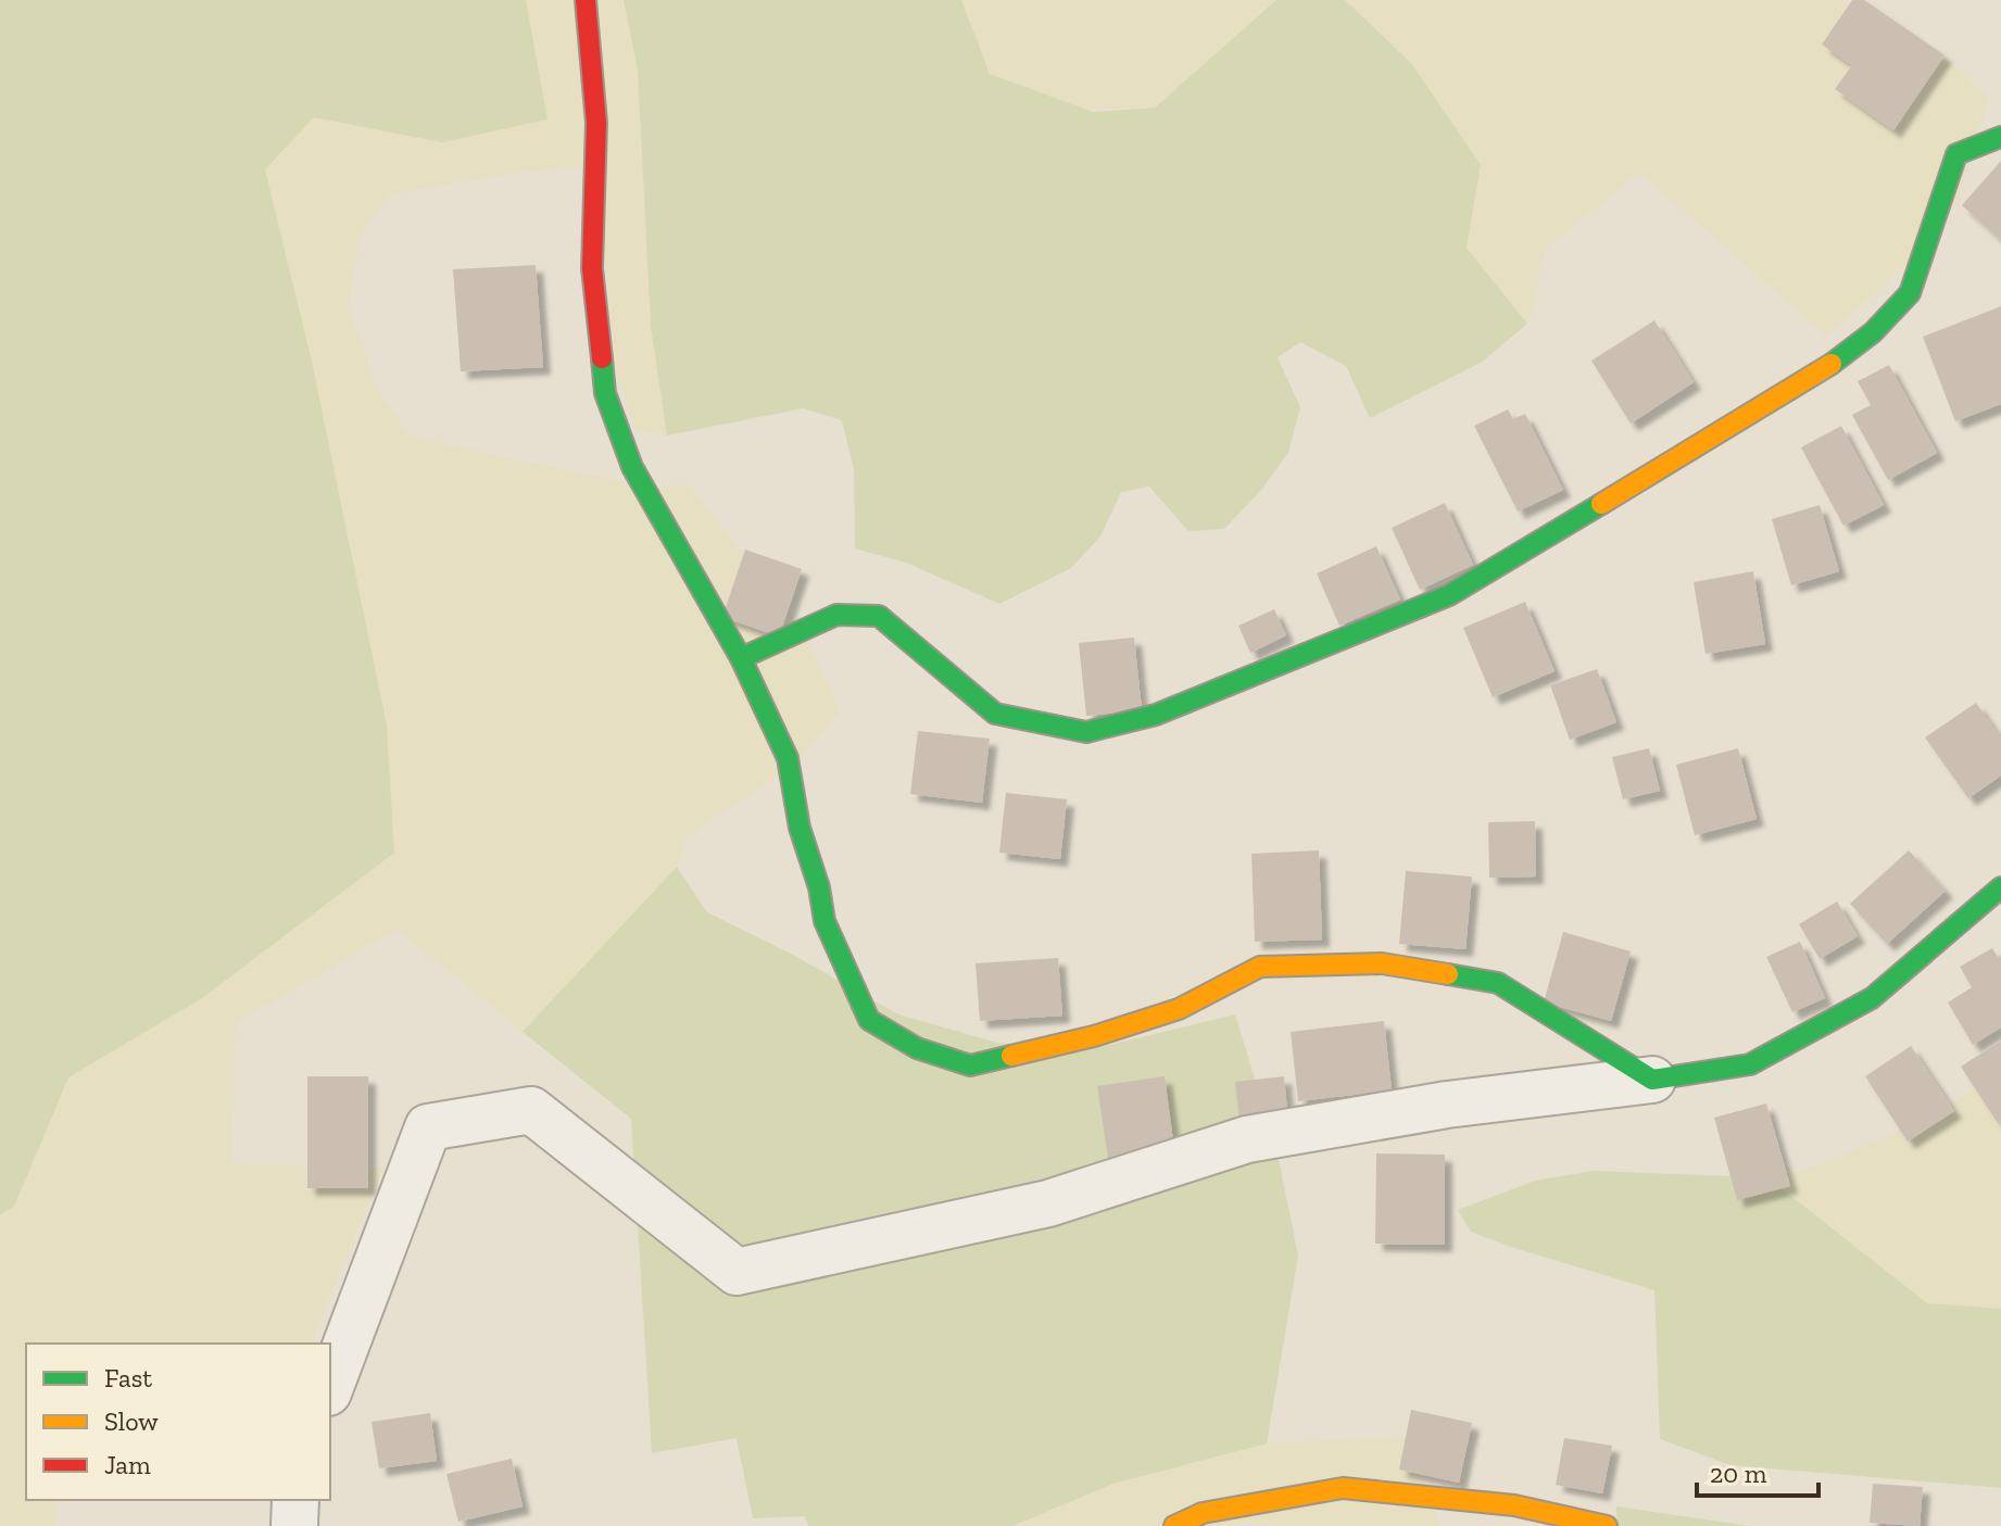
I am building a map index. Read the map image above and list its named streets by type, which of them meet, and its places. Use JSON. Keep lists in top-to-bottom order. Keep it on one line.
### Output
{"legend":["Fast","Slow","Jam"],"scale_bar":"20 m"}
